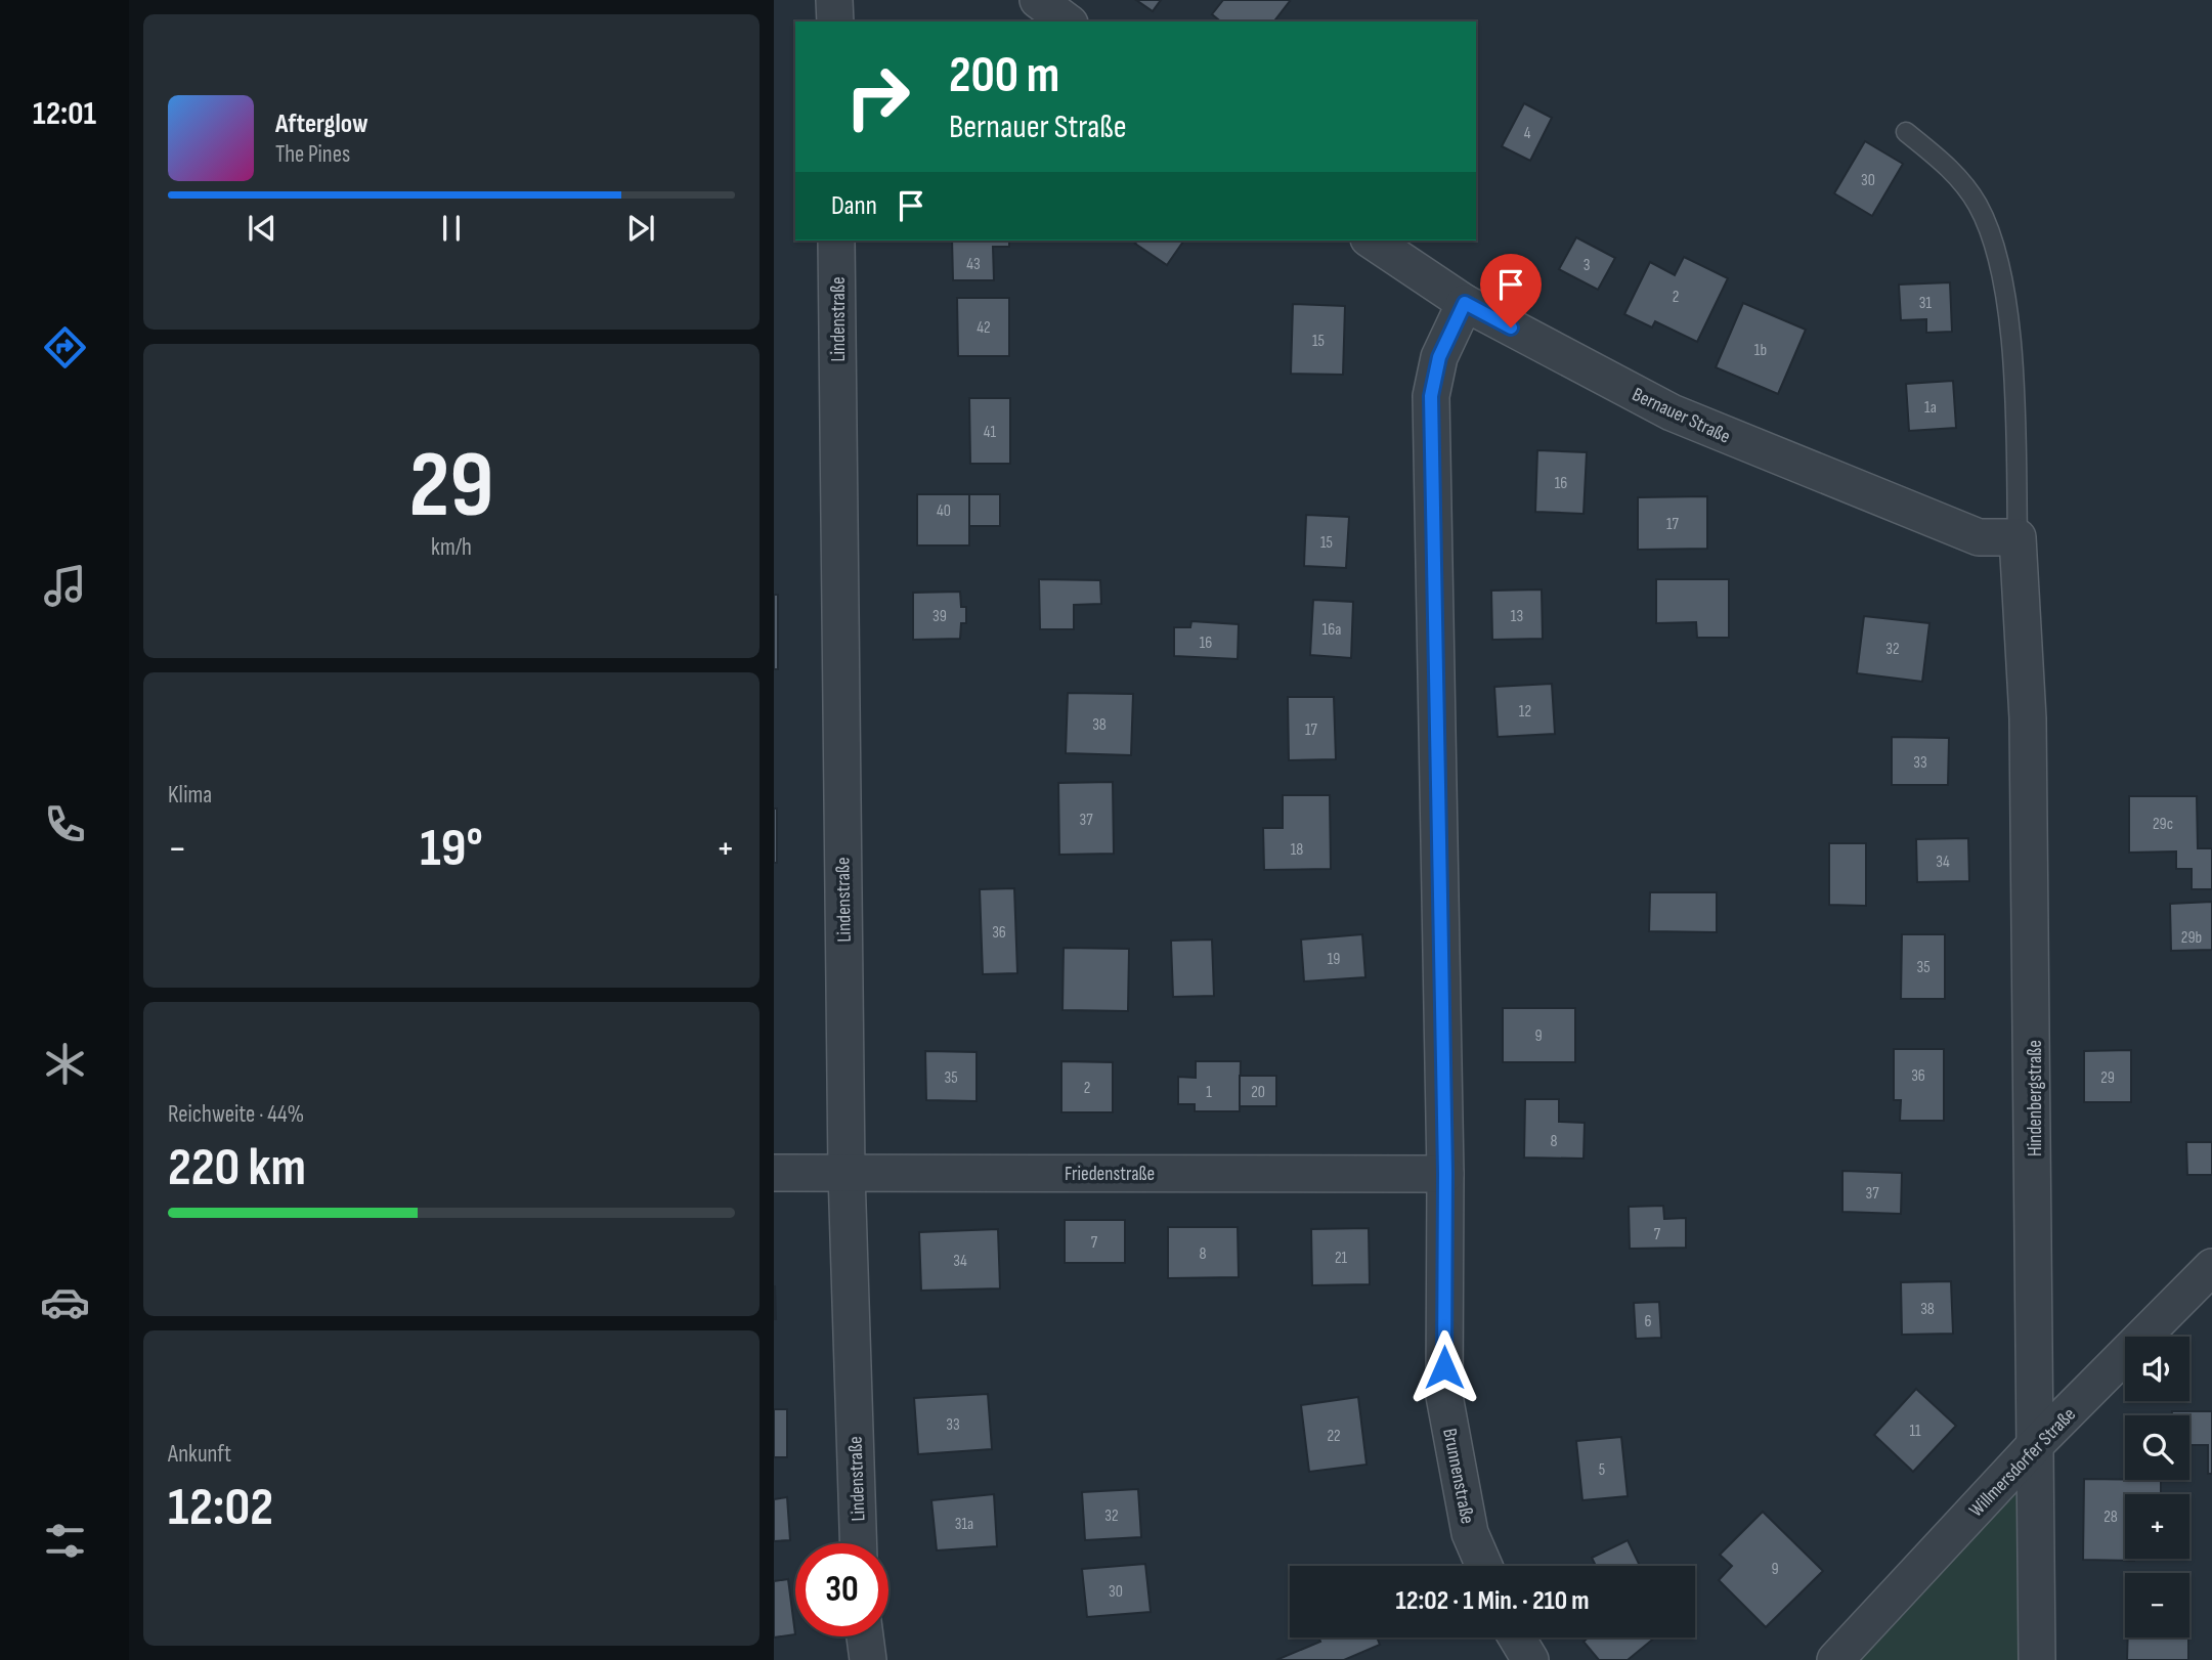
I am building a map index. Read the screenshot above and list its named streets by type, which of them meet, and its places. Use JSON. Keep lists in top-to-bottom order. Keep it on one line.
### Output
{"streets":{"street":["Lindenstraße","Bernauer Straße","Hindenbergstraße","Friedenstraße","Willmersdorfer Straße","Brunnenstraße"]},"crossings":[["Lindenstraße","Friedenstraße"],["Bernauer Straße","Hindenbergstraße"],["Bernauer Straße","Brunnenstraße"],["Hindenbergstraße","Willmersdorfer Straße"],["Friedenstraße","Brunnenstraße"]],"house_numbers":["4","30","43","3","2","31","42","15","1b","1a","41","16","40","17","15","39","13","16a","16","32","12","38","17","33","37","29c","18","34","36","29b","19","35","9","36","35","29","2","1","20","8","37","7","7","8","21","34","38","6","33","11","22","5","32","28","31a","9","30"],"page":{"tabs":"12:01","turn":["200 m","Bernauer Straße"],"song":["Afterglow","The Pines"],"then":"Dann","tile":[["29","km/h"],"Klima",["Reichweite · 44%","220 km"],["Ankunft","12:02"]],"heat":["−","19°","+"],"map_buttons":["+","−"],"limit":"30","trip":"12:02 · 1 Min. · 210 m"}}
